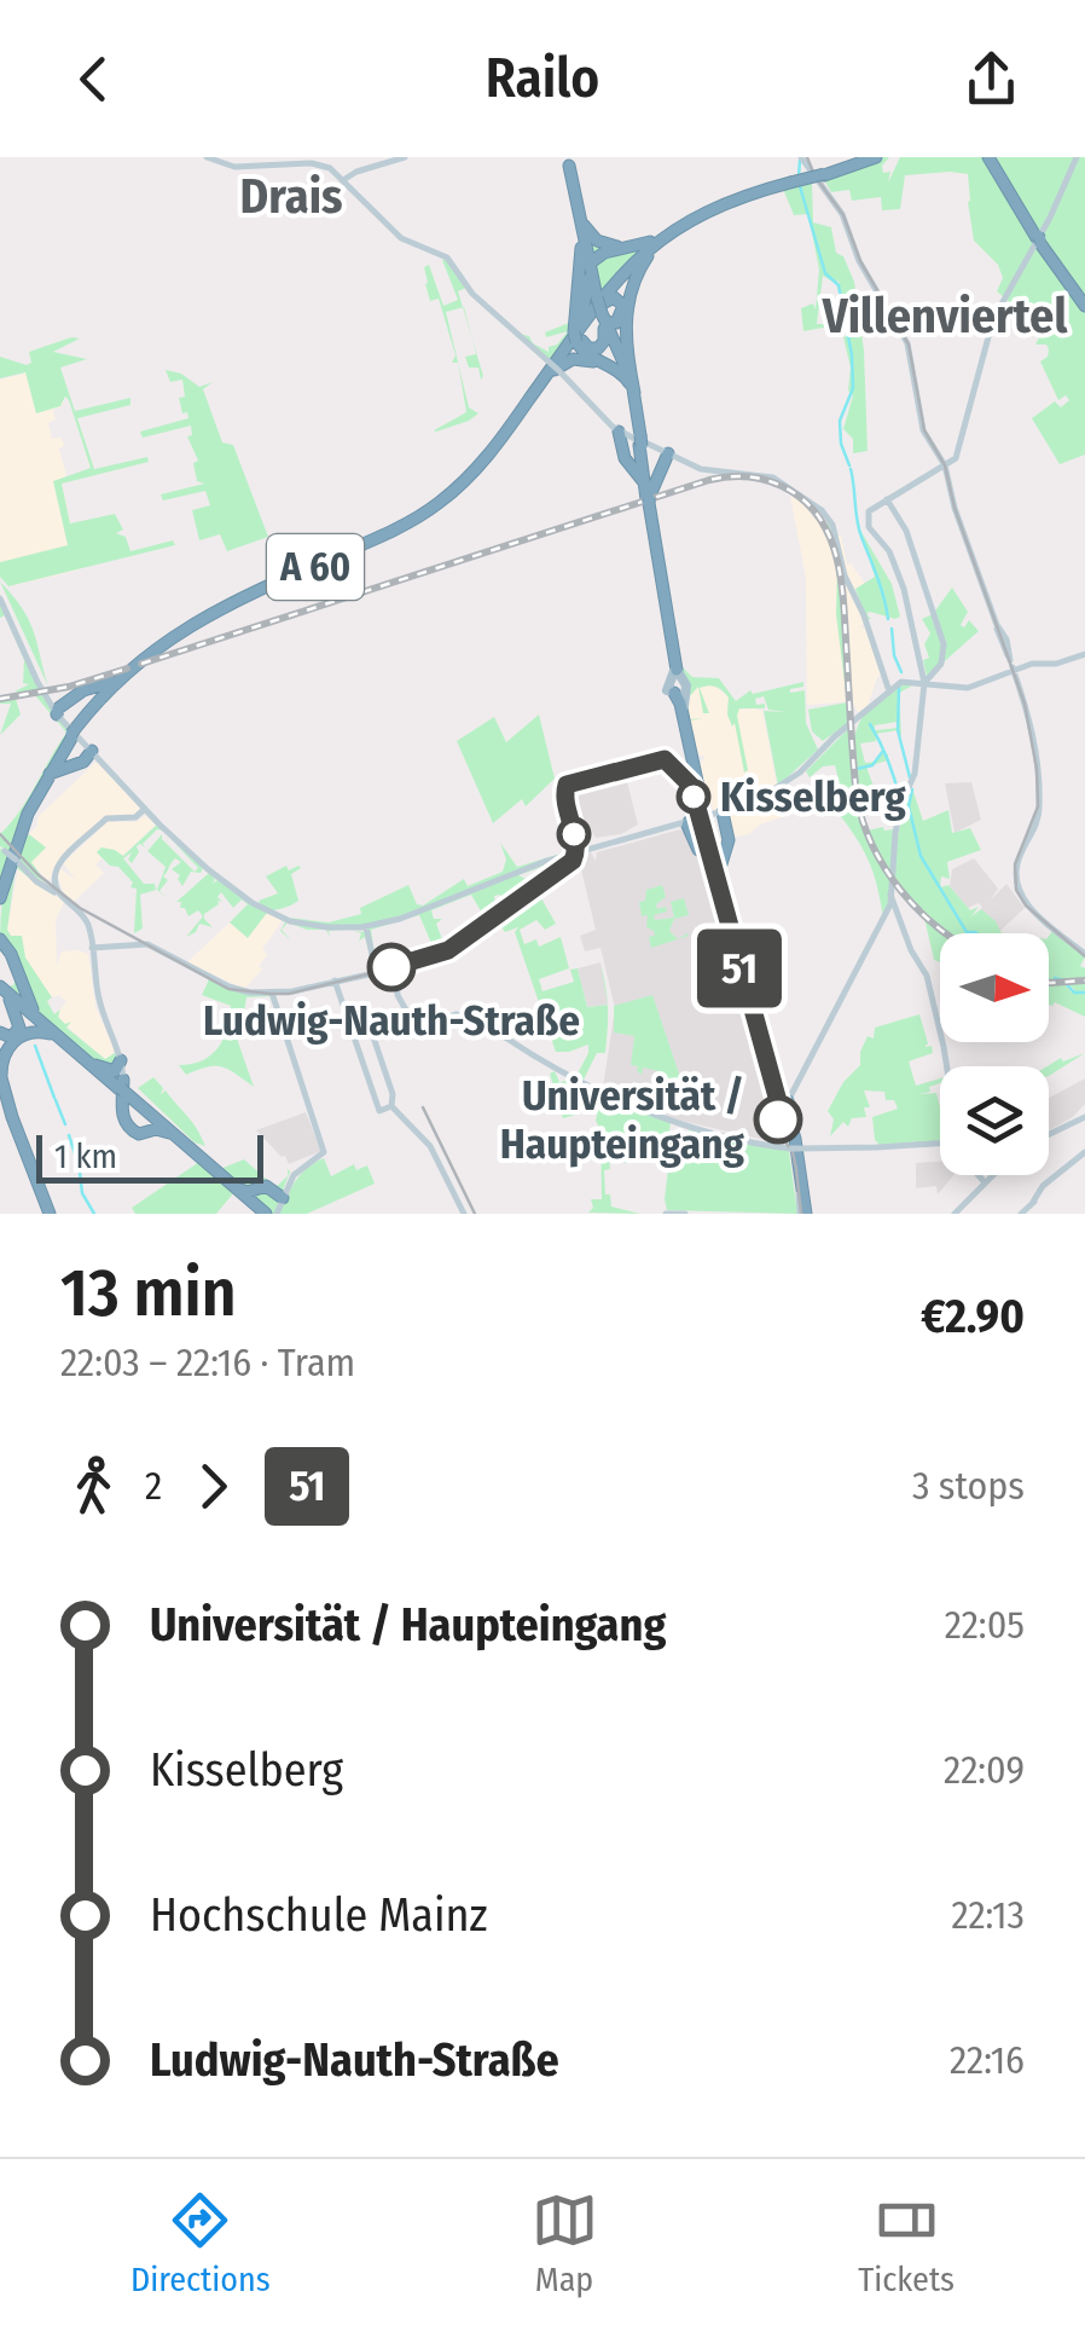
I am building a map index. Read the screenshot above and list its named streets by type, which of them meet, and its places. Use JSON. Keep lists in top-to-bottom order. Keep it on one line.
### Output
{"streets":{"highway":["A 60"]},"districts":["Drais","Villenviertel"],"places":["Kisselberg","Ludwig-Nauth-Straße","Universität / Haupteingang"],"lines":["tram line 51"],"scale_bar":"1 km","north":"right","page":{"header":"Railo","on_map":"51","scale":"1 km","heading":["13 min","22:03 – 22:16 · Tram","€2.90"],"legs":["2","51","3 stops"],"list":[{"name":"Universität / Haupteingang","value":"22:05"},{"name":"Kisselberg","value":"22:09"},{"name":"Hochschule Mainz","value":"22:13"},{"name":"Ludwig-Nauth-Straße","value":"22:16"}],"tabs":["Directions","Map","Tickets"]}}
